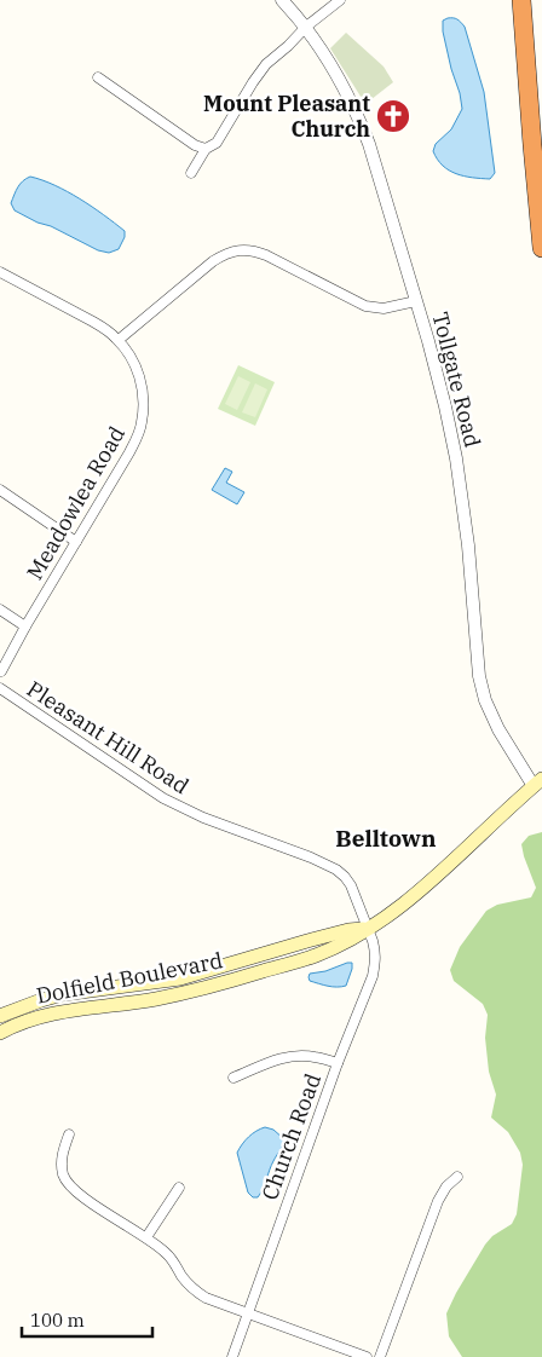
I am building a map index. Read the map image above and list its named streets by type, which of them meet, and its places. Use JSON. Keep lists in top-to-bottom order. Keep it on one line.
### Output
{"streets":{"main road":["Dolfield Boulevard"],"street":["Tollgate Road","Meadowlea Road","Pleasant Hill Road","Church Road"]},"crossings":[["Tollgate Road","Dolfield Boulevard"],["Pleasant Hill Road","Dolfield Boulevard"],["Pleasant Hill Road","Church Road"],["Dolfield Boulevard","Church Road"]],"districts":["Belltown"],"places":{"church":["Mount Pleasant Church"]},"scale_bar":"100 m"}
